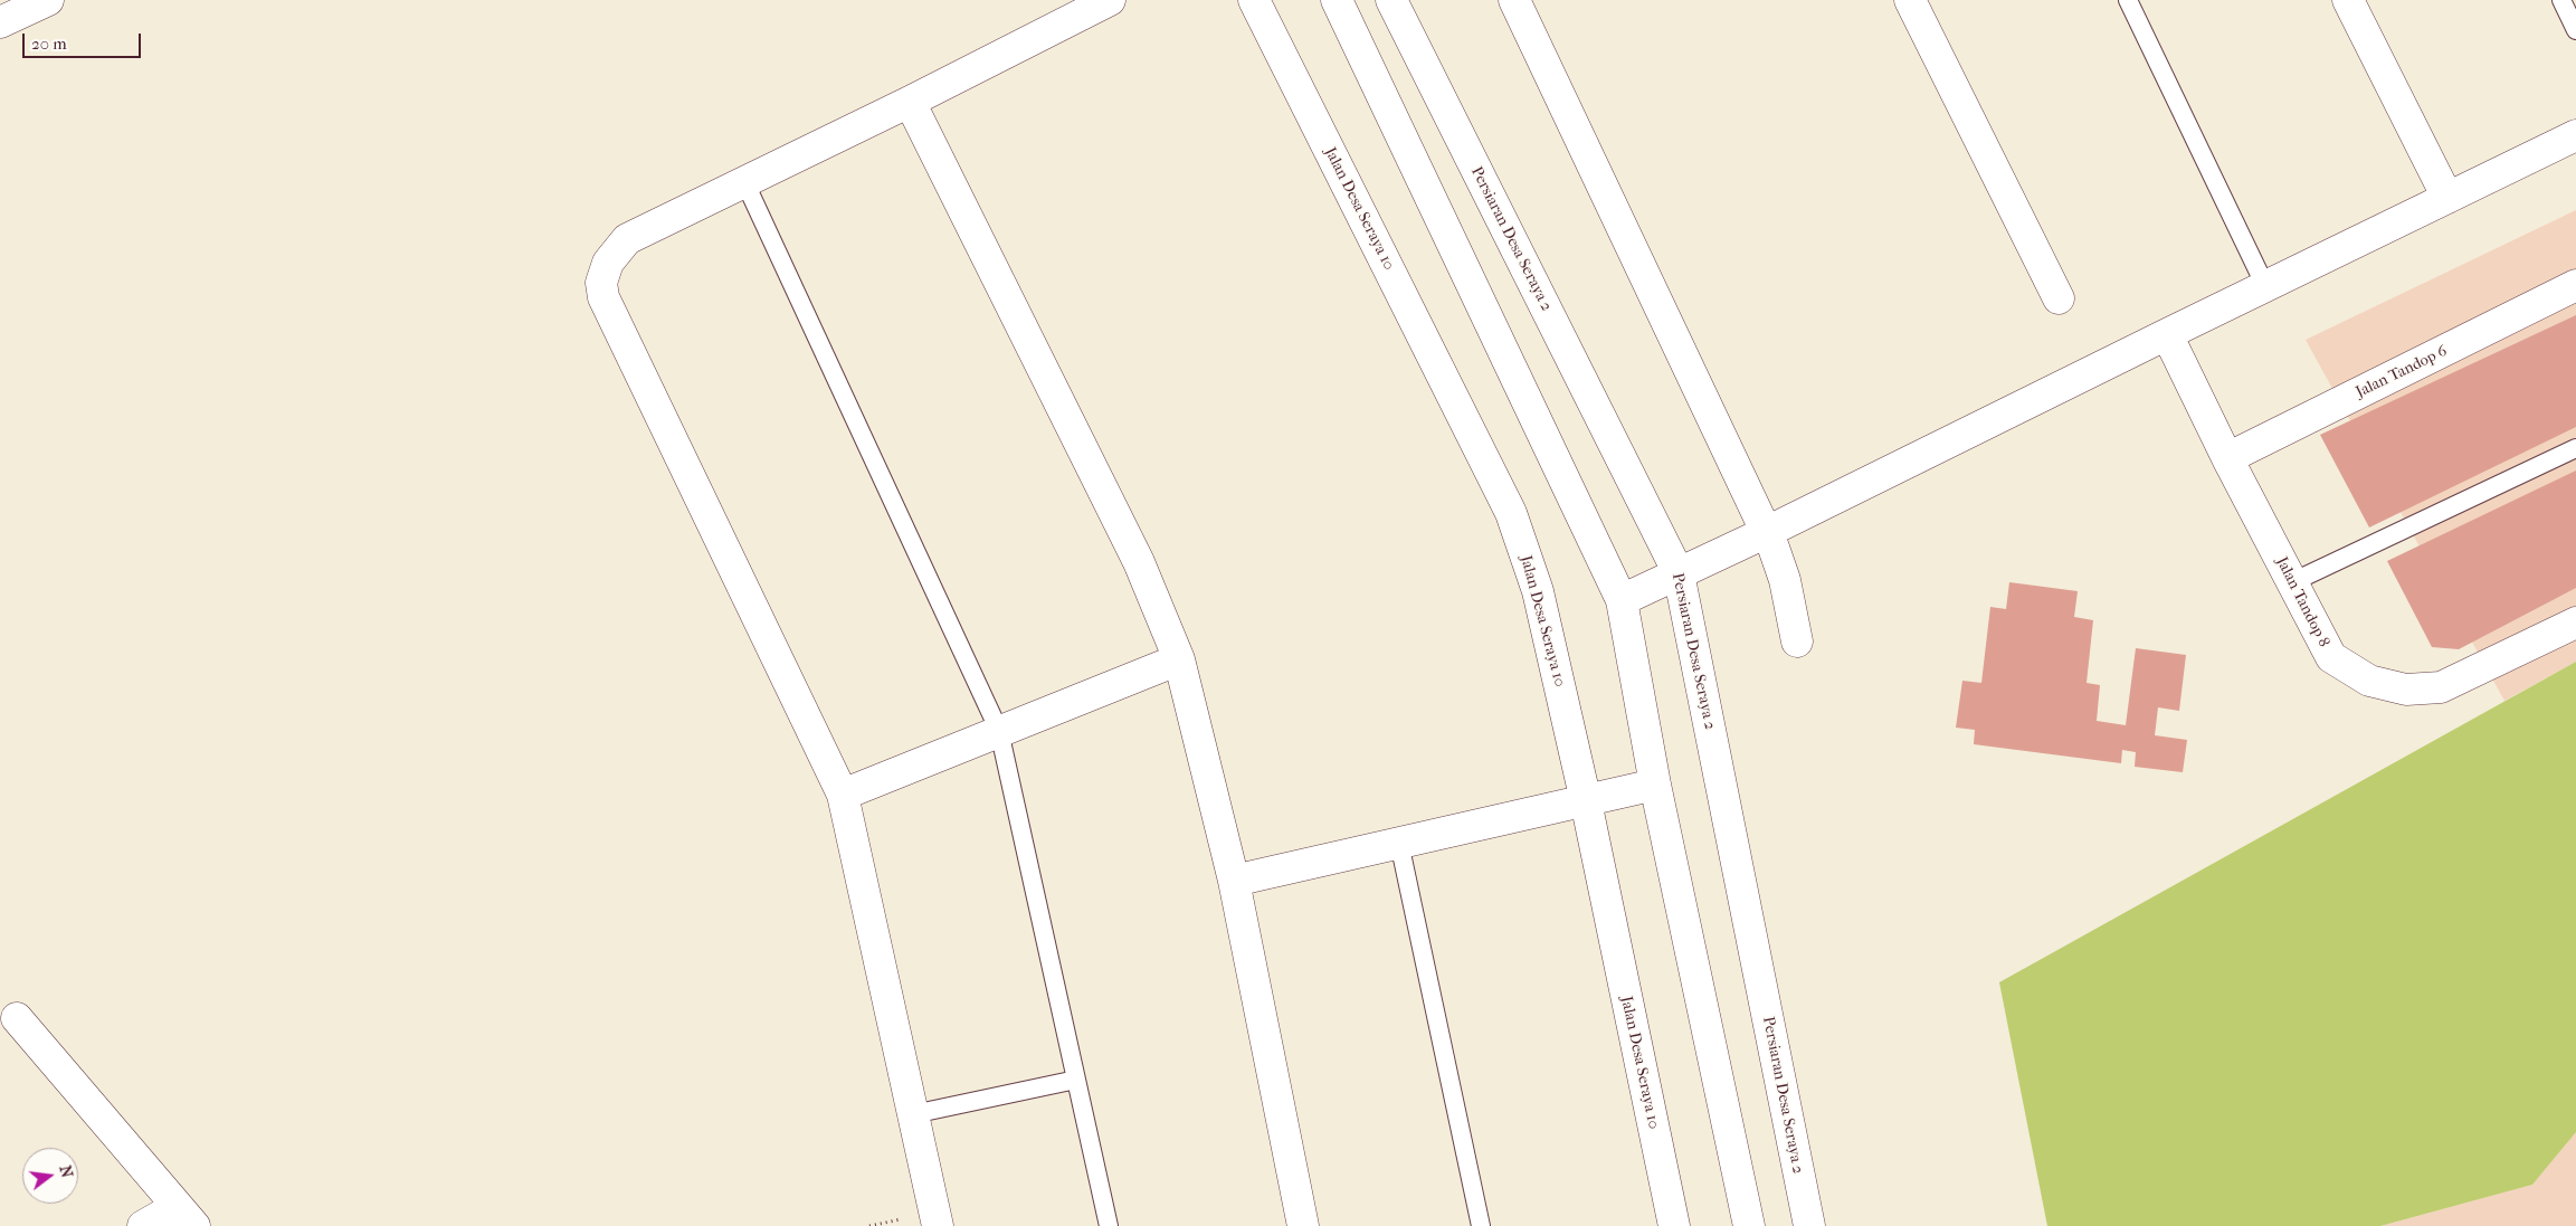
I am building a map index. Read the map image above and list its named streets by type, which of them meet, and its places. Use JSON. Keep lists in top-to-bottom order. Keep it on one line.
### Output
{"streets":{"street":["Jalan Desa Seraya 10","Persiaran Desa Seraya 2","Jalan Tandop 6","Jalan Tandop 8"]},"crossings":[["Jalan Tandop 6","Jalan Tandop 8"]],"scale_bar":"20 m","north":"right"}
